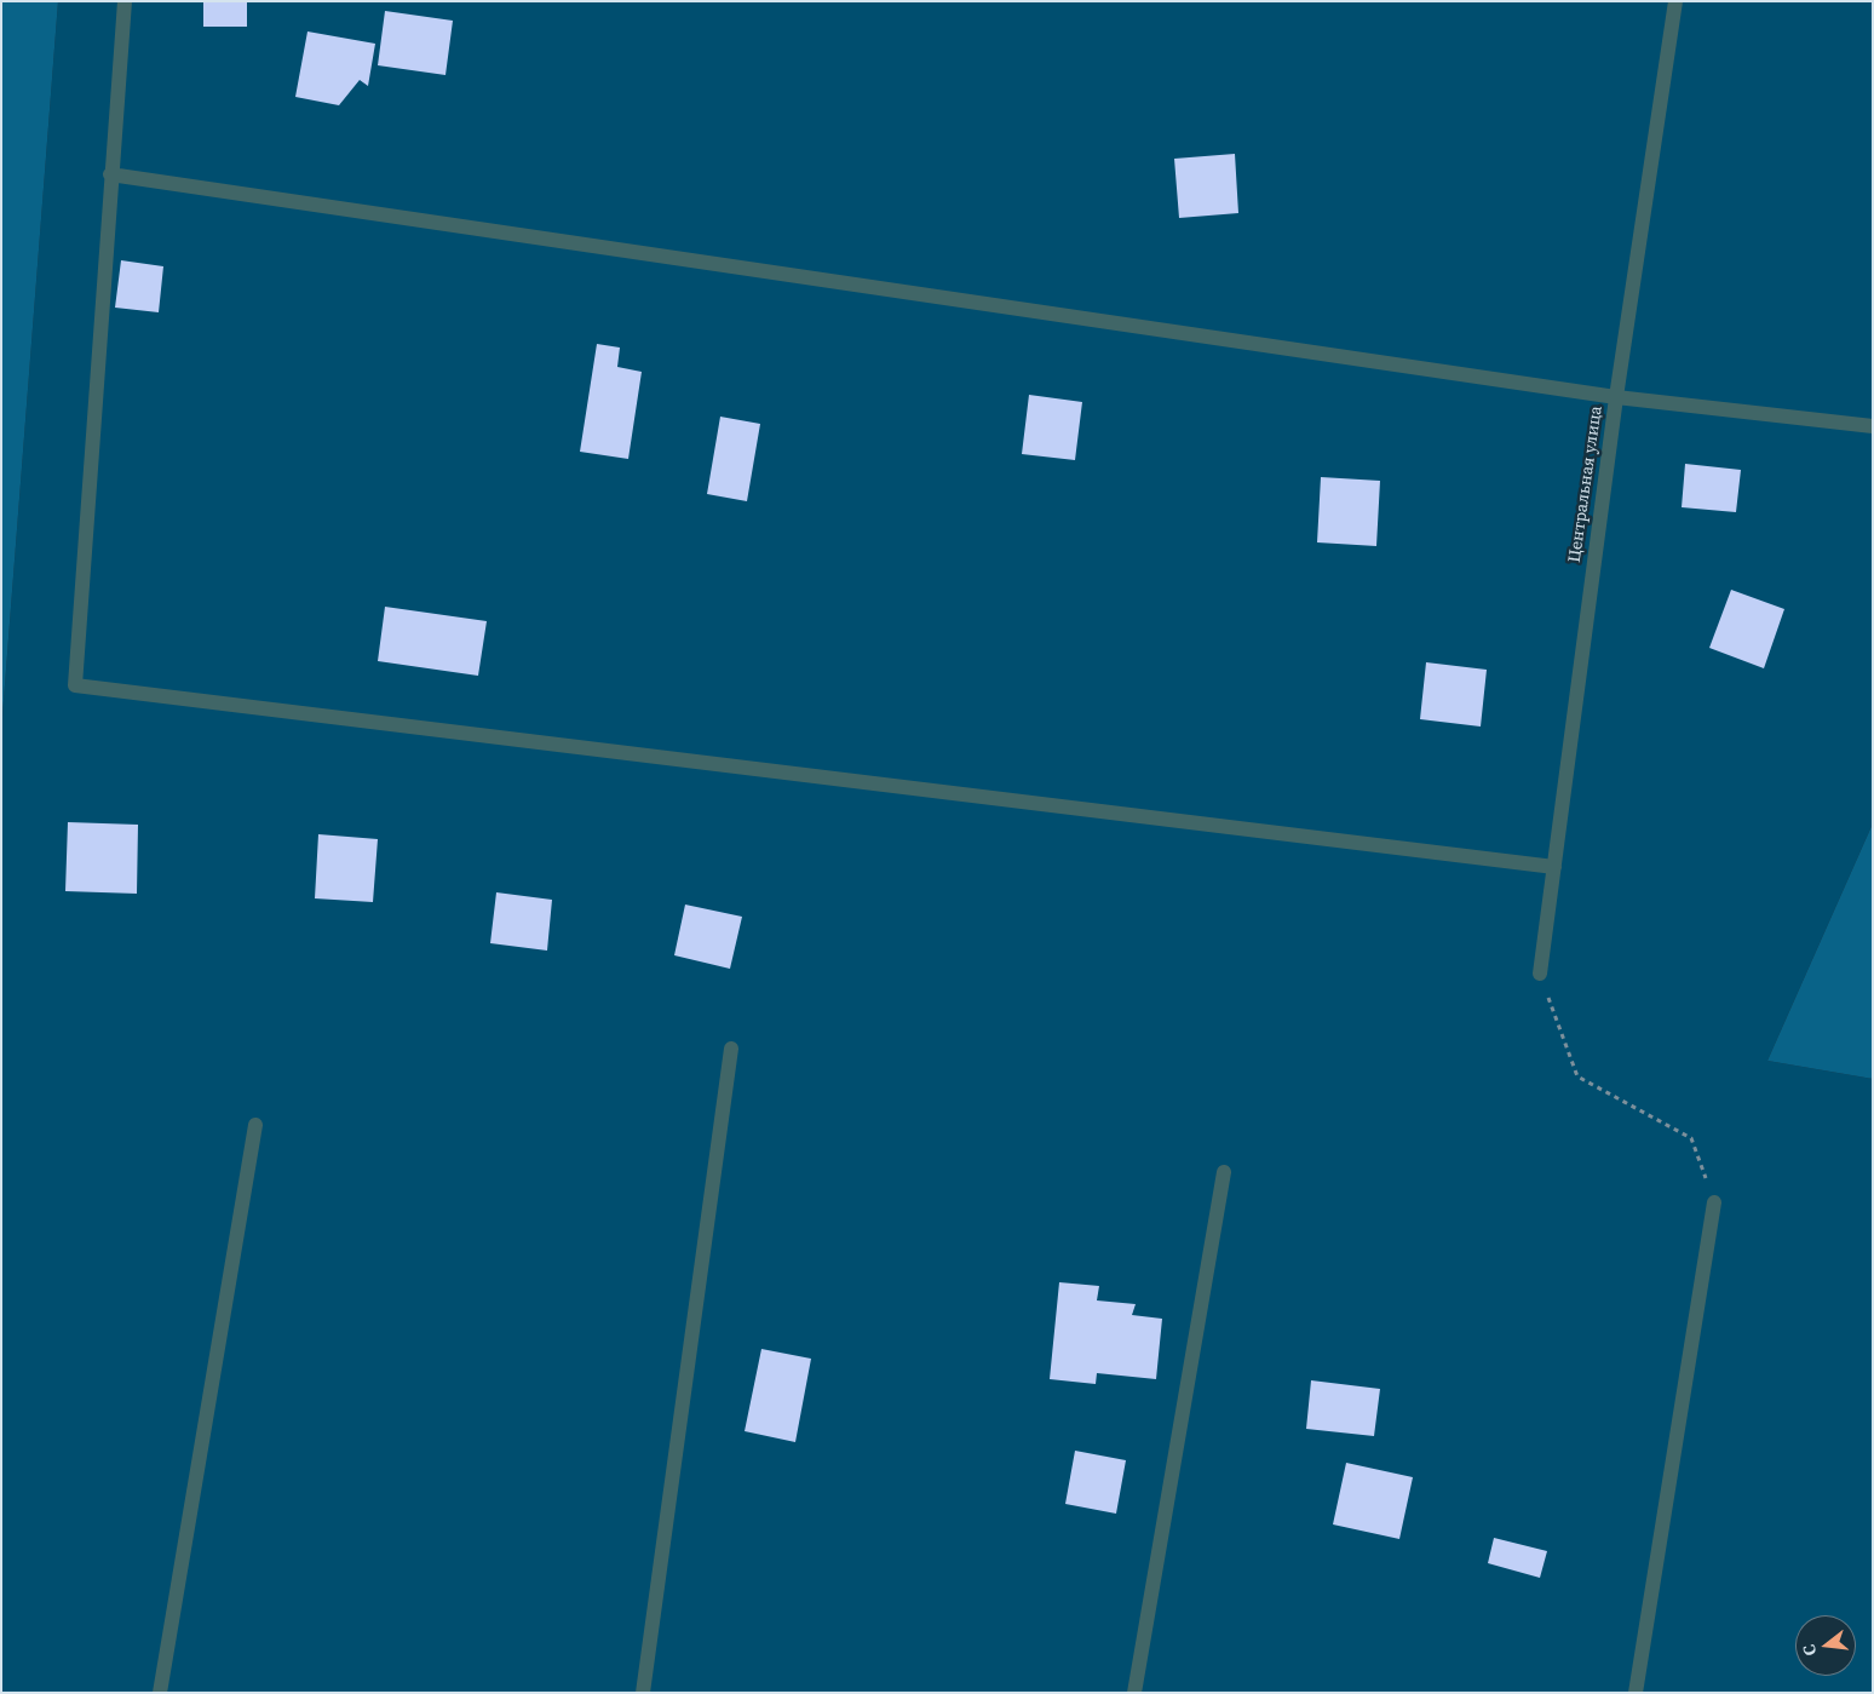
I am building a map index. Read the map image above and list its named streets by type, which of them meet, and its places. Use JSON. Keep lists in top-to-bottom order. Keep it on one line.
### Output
{"streets":{"street":["Центральная улица"]},"north":"left"}
